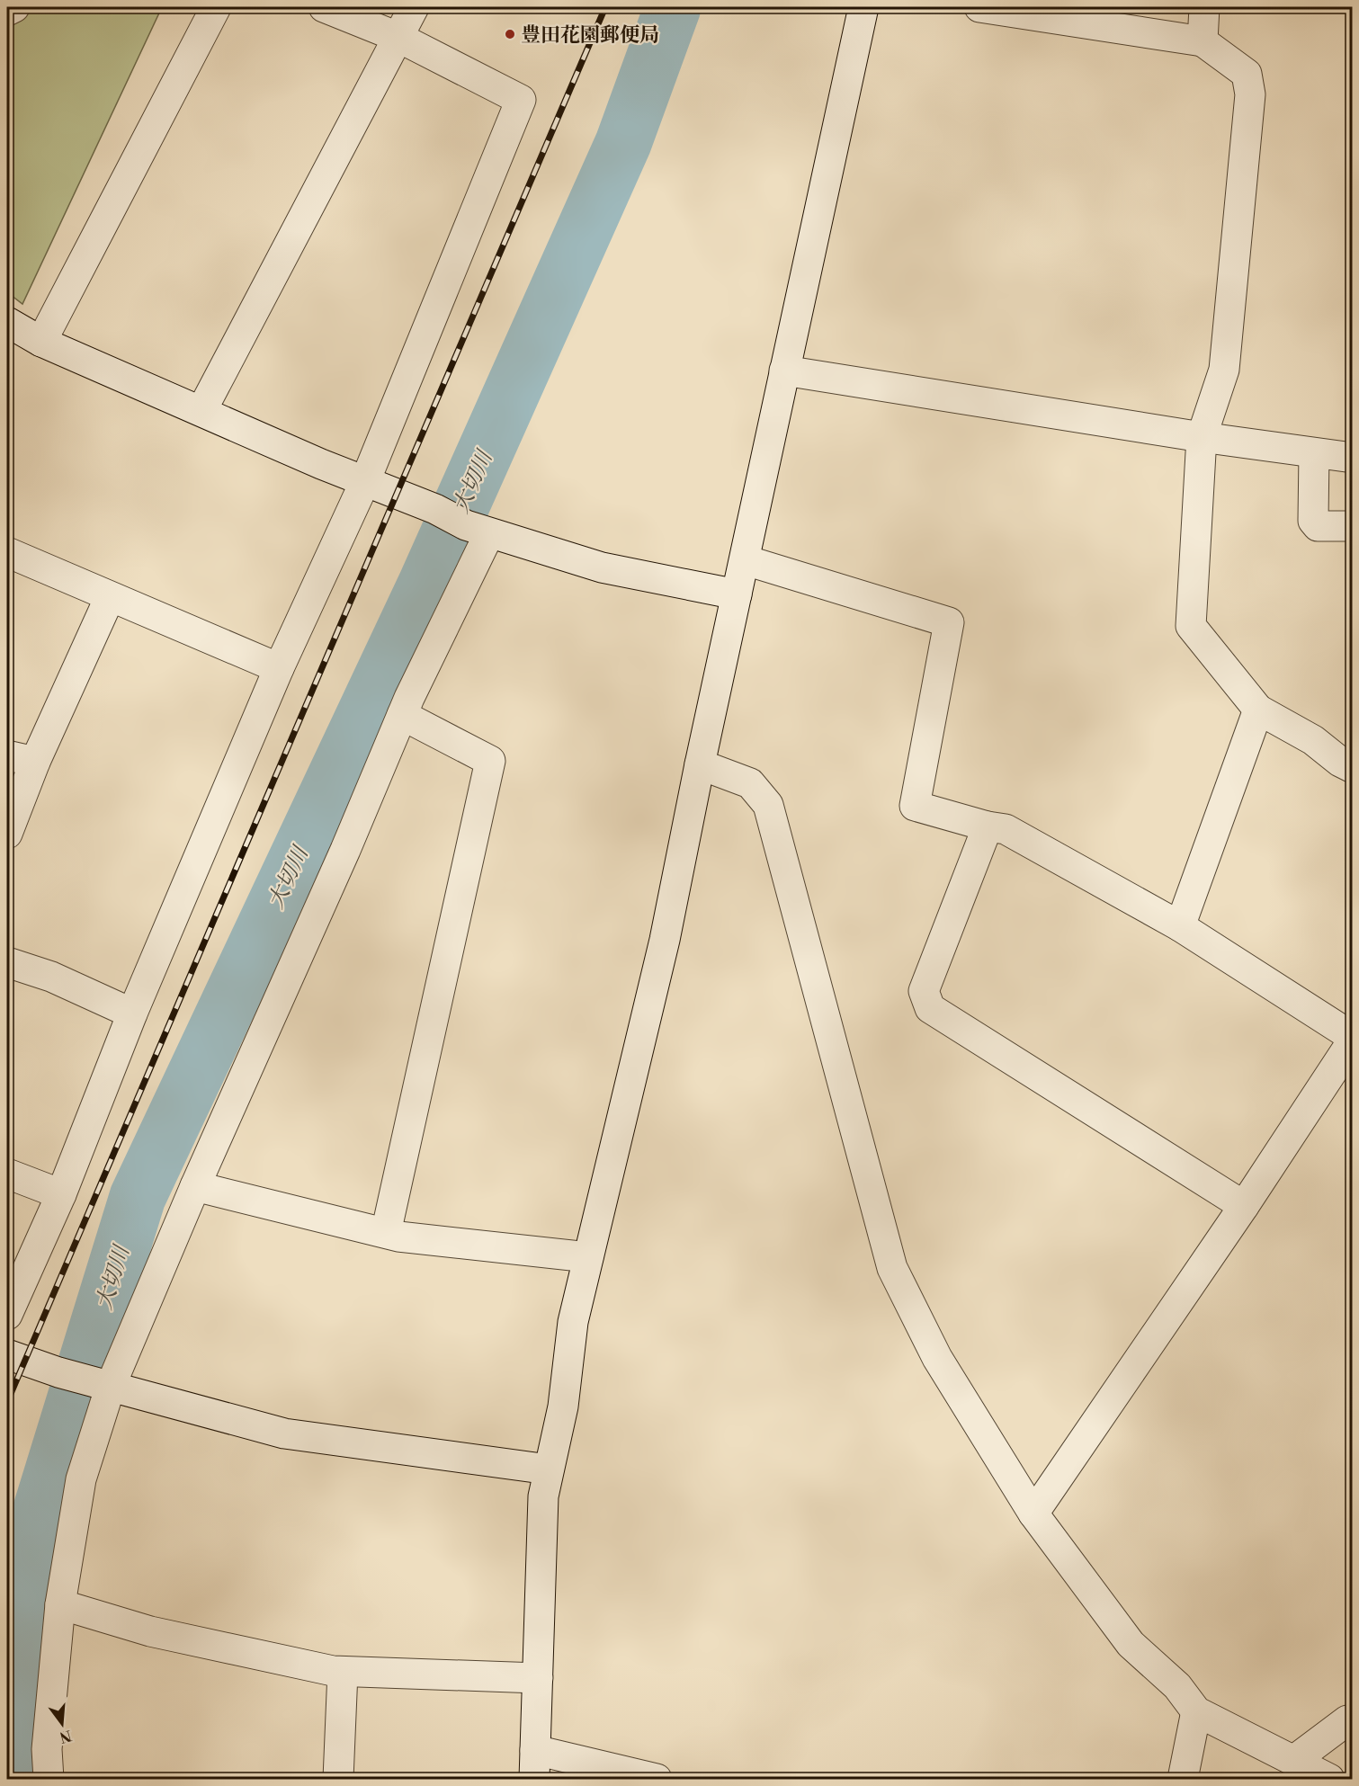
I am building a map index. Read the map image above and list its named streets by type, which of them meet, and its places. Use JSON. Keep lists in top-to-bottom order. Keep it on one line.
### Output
{"water":["大切川"],"places":["豊田花園郵便局"],"north":"bottom"}
